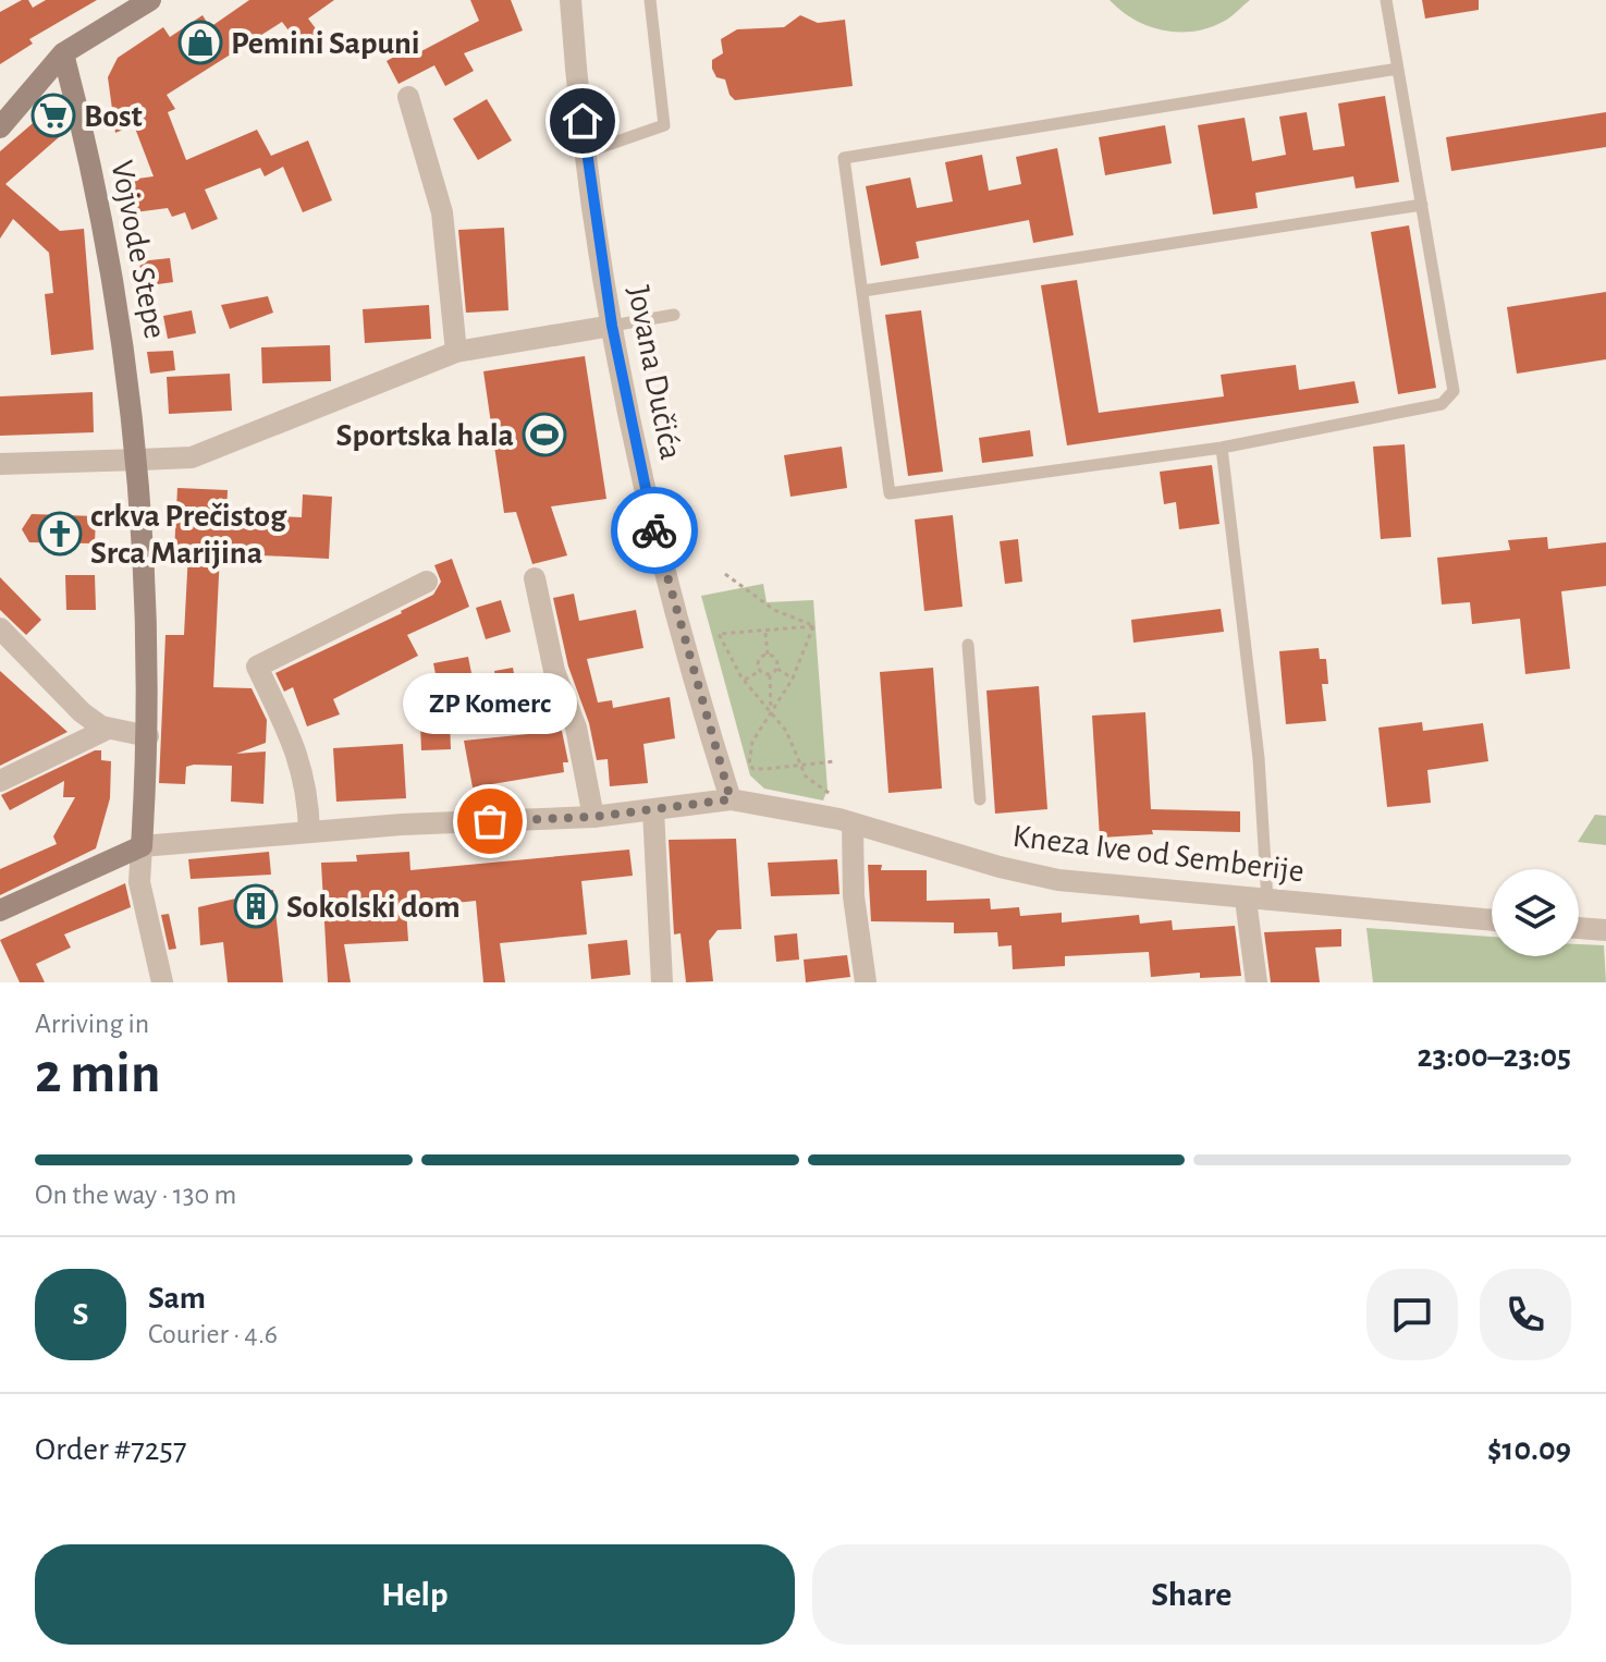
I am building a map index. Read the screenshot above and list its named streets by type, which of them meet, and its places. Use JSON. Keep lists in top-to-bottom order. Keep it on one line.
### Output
{"streets":{"main road":["Vojvode Stepe"],"street":["Jovana Dučića","Kneza Ive od Semberije"]},"crossings":[["Vojvode Stepe","Kneza Ive od Semberije"],["Jovana Dučića","Kneza Ive od Semberije"]],"places":{"shop":["Pemini Sapuni"],"supermarket":["Bost"],"sports":["Sportska hala"],"church":["crkva Prečistog Srca Marijina"],"other":["ZP Komerc"],"building":["Sokolski dom"]},"page":{"bubble":"ZP Komerc","heading":["2 min","Arriving in","23:00–23:05"],"panel":["Sam","Courier · 4.6","Order #7257","$10.09"],"bar":"On the way · 130 m","round":"S","buttons":["Help","Share"]}}
